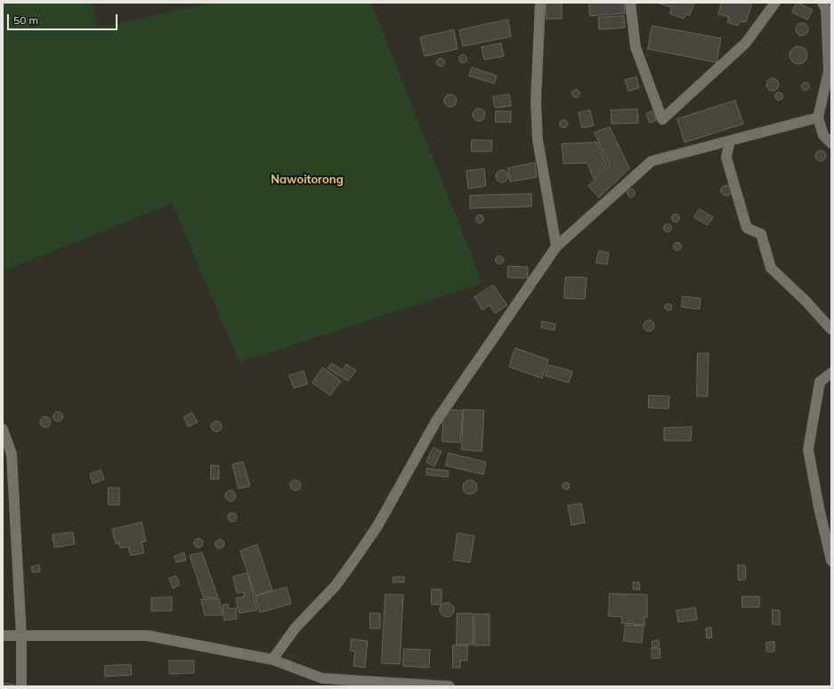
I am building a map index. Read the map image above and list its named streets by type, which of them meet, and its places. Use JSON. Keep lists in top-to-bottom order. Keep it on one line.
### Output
{"districts":["Nawoitorong"],"scale_bar":"50 m"}
